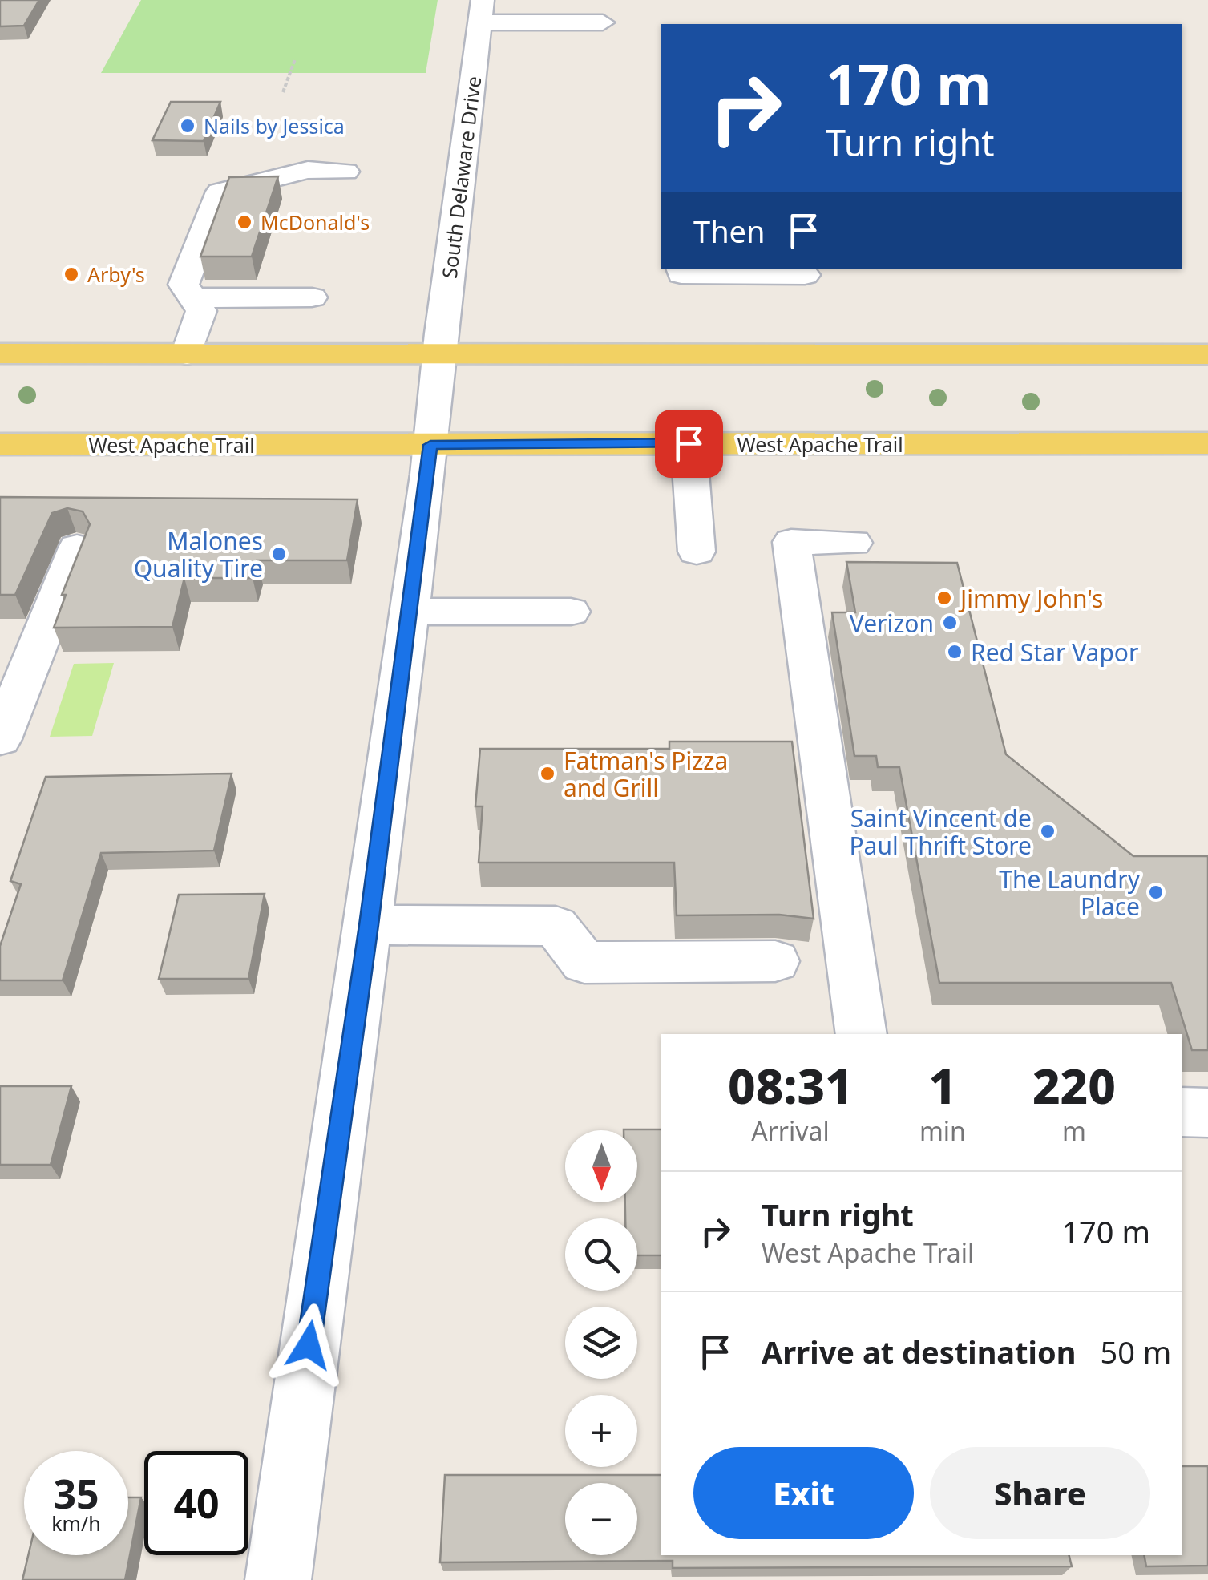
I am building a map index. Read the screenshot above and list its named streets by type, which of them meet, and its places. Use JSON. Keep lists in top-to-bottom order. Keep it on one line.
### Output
{"streets":{"main road":["West Apache Trail"],"street":["South Delaware Drive"]},"crossings":[["South Delaware Drive","West Apache Trail"]],"places":["Nails by Jessica","McDonald's","Arby's","Malones Quality Tire","Jimmy John's","Verizon","Red Star Vapor","Fatman's Pizza and Grill","Saint Vincent de Paul Thrift Store","The Laundry Place"],"north":"bottom","page":{"turn":["170 m","Turn right"],"then":"Then","eta":["08:31","Arrival","1","min","220","m"],"map_buttons":["+","−"],"list":[{"name":"Turn right","note":"West Apache Trail","value":"170 m"},{"name":"Arrive at destination","value":"50 m"}],"buttons":["Exit","Share"],"speed":"35 km/h","limit":"40"}}
